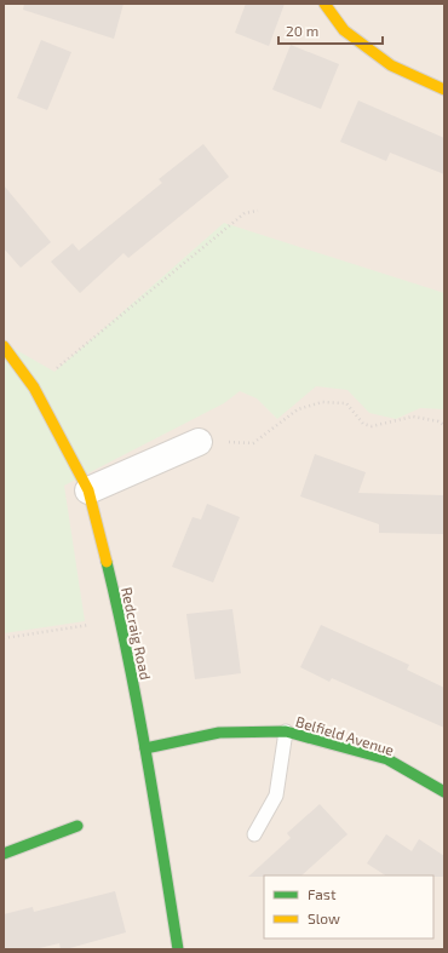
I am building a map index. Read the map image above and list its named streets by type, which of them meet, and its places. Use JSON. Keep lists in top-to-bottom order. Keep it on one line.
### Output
{"streets":{"street":["Redcraig Road","Belfield Avenue"]},"crossings":[["Redcraig Road","Belfield Avenue"]],"legend":["Fast","Slow"],"scale_bar":"20 m"}
